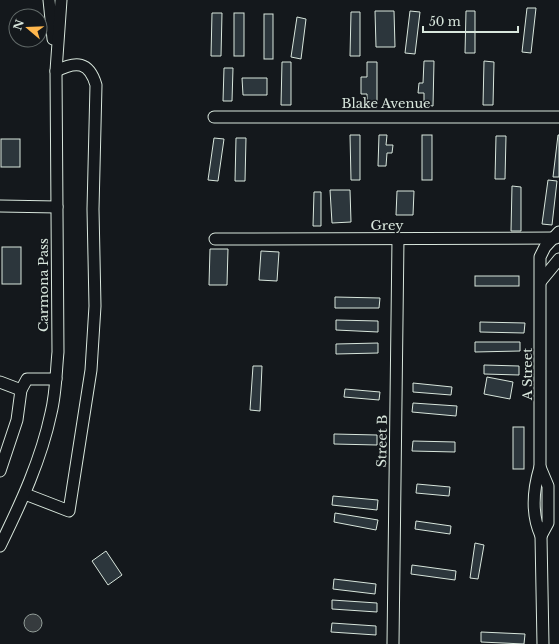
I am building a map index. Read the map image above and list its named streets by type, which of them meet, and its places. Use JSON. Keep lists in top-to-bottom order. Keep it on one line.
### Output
{"streets":{"street":["Blake Avenue","Grey","Carmona Pass","A Street","Street B"]},"crossings":[["Grey","A Street"],["Grey","Street B"]],"scale_bar":"50 m","north":"left"}
